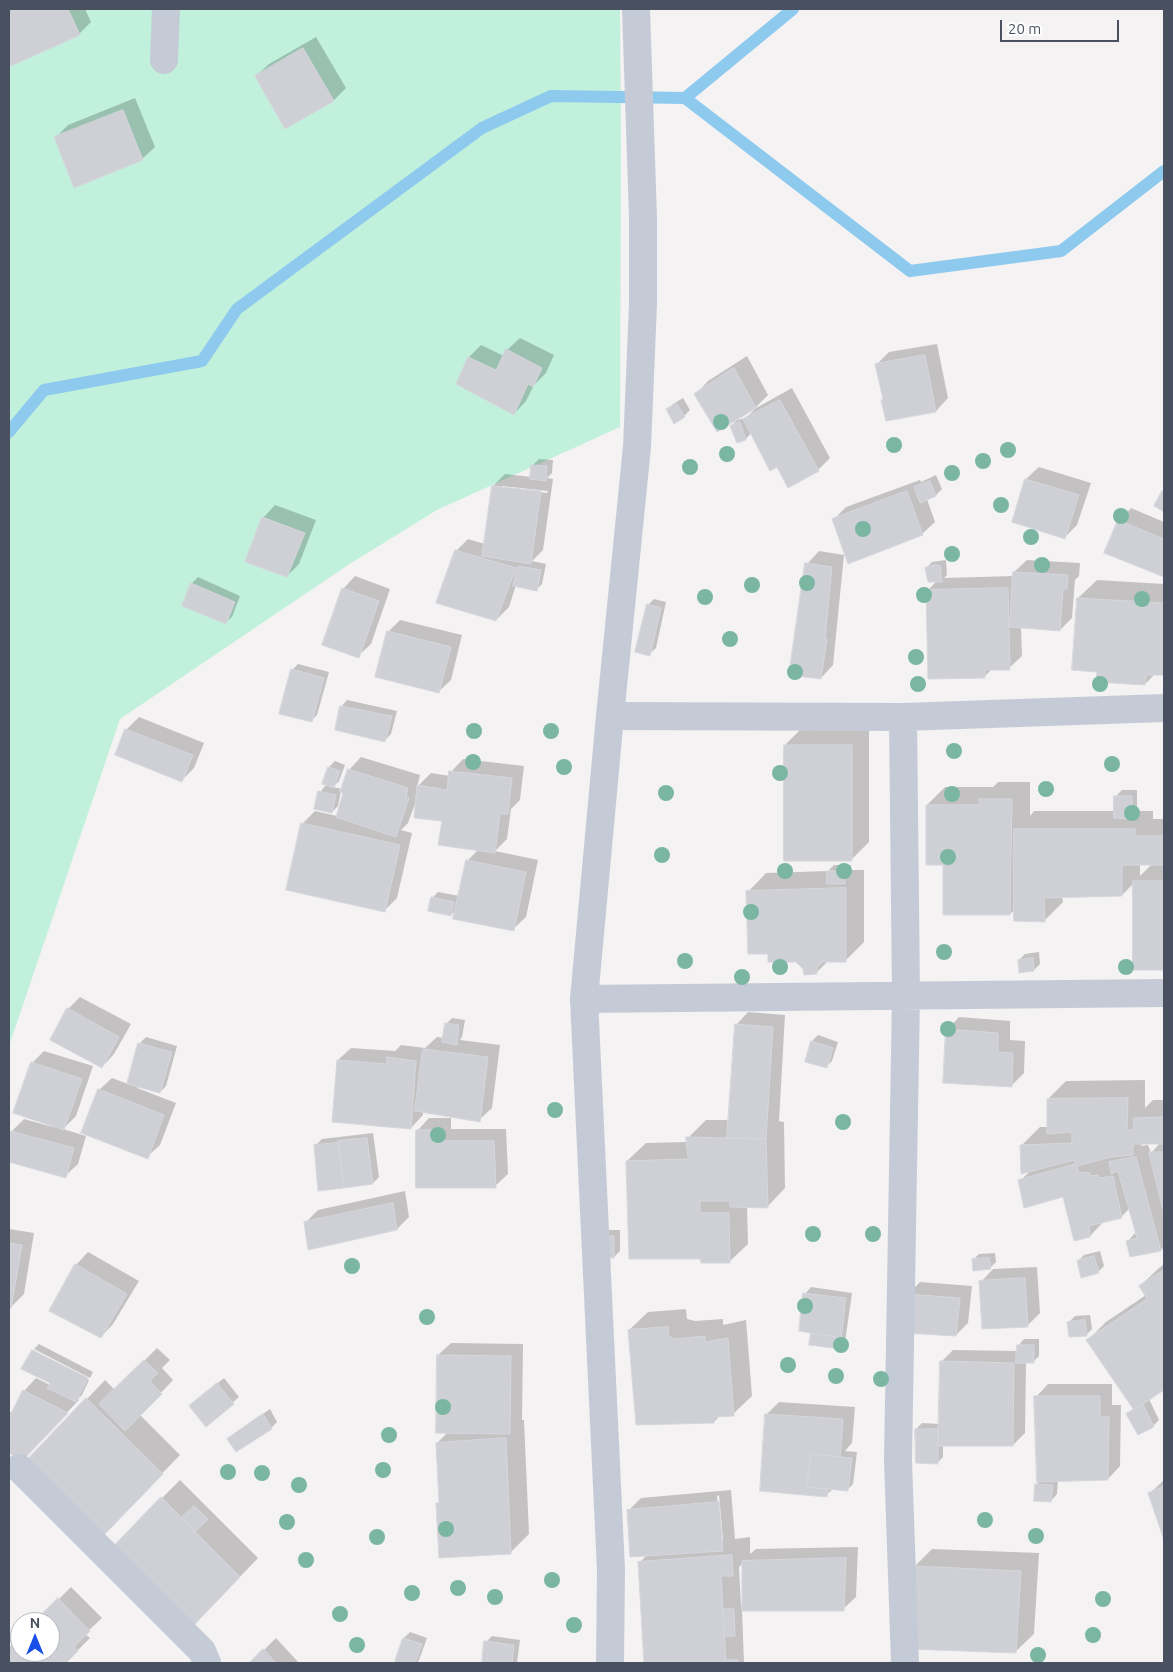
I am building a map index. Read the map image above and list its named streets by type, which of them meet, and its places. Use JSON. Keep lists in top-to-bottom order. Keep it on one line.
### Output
{"scale_bar":"20 m","north":"top"}
